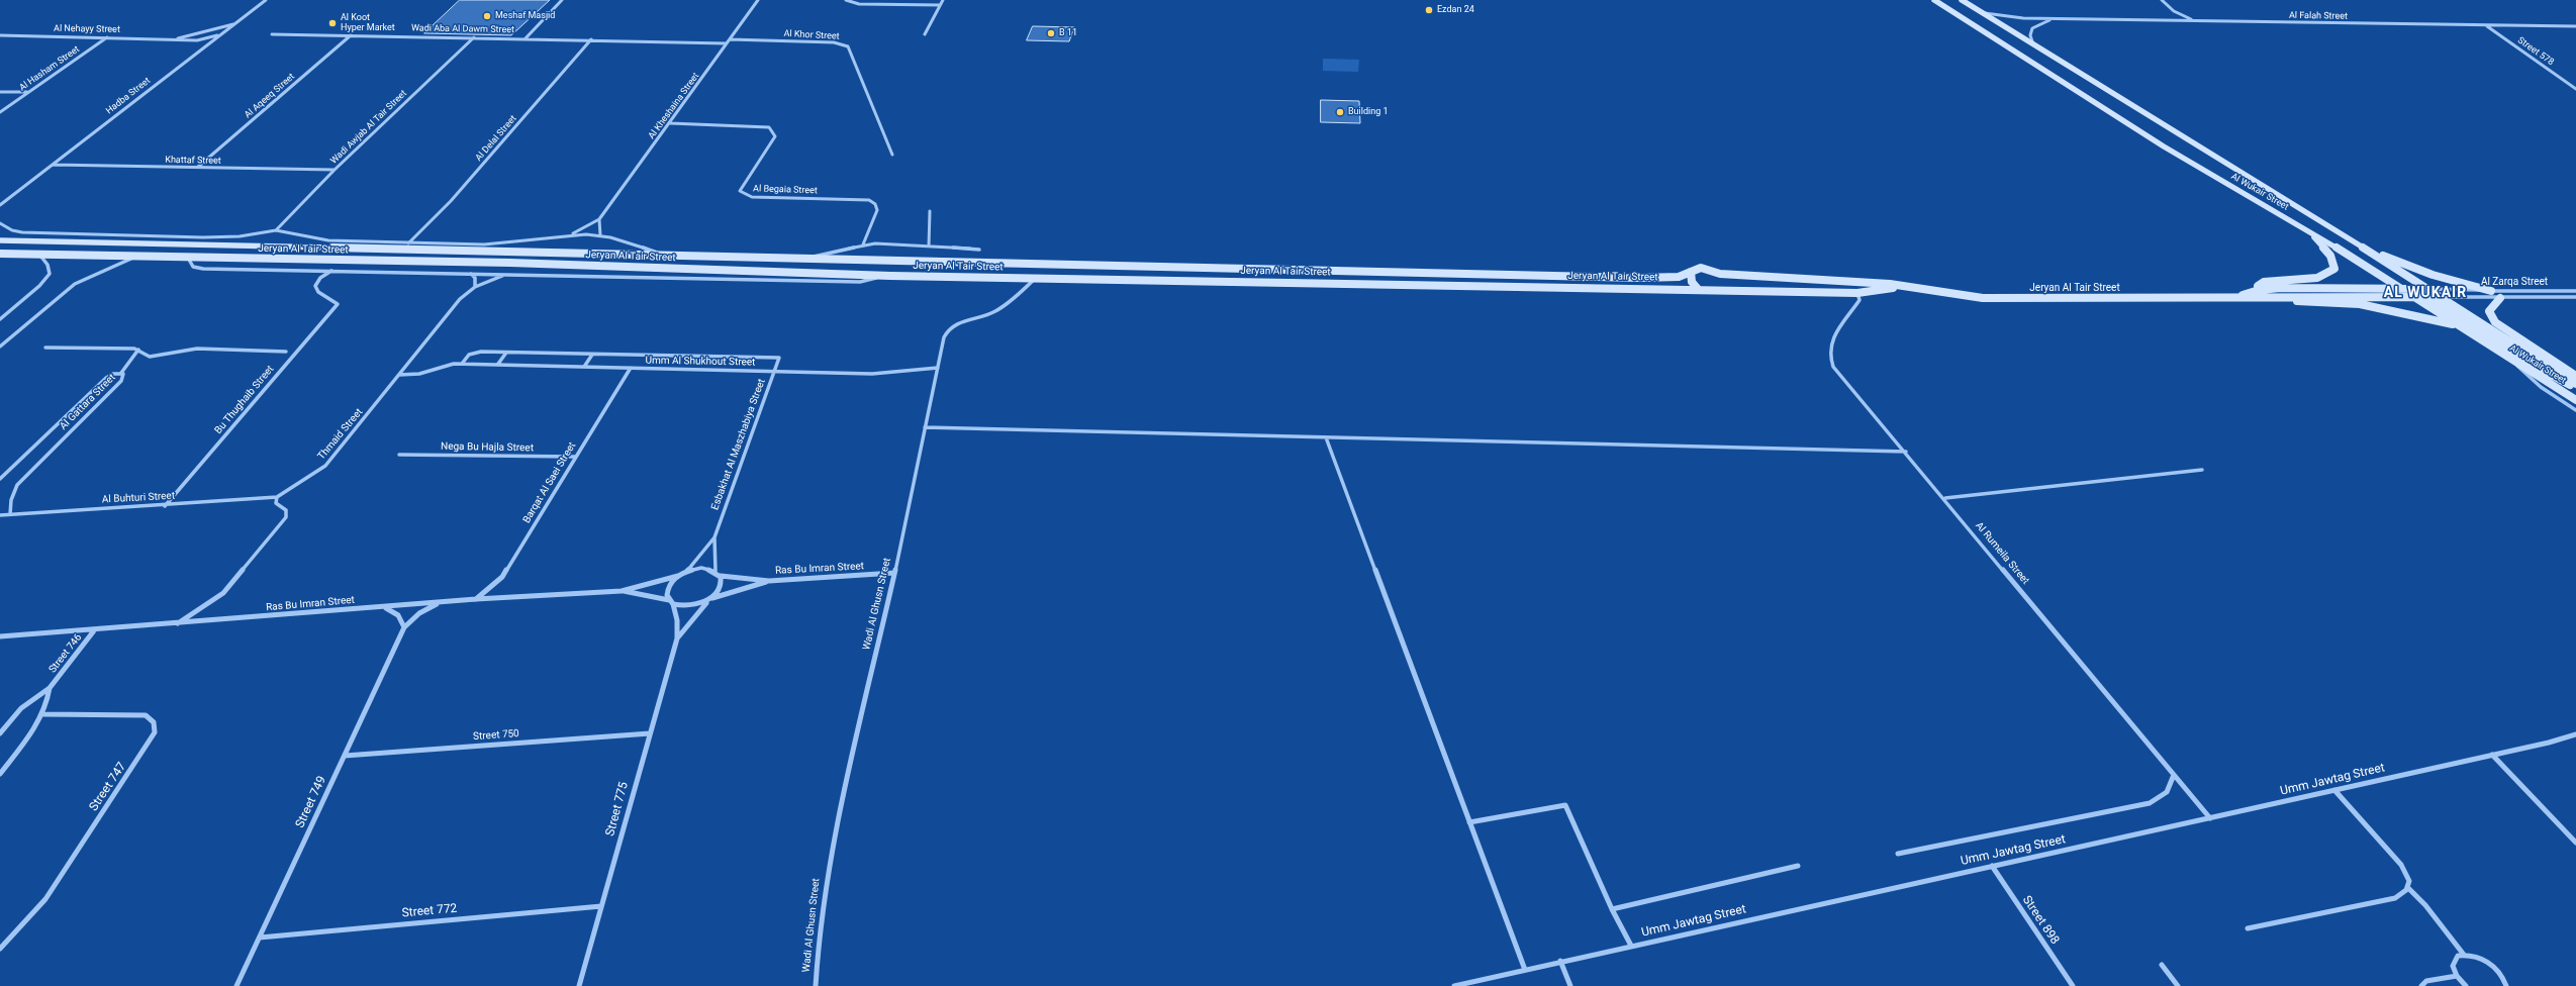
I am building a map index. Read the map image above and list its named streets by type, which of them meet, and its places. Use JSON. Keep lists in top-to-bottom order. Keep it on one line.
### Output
{"streets":{"street":["Al Falah Street","Al Nehayy Street","Wadi Aba Al Dawm Street","Al Khor Street","Street 578","Al Hasham Street","Hadba Street","Al Aqeeq Street","Al Kheshaina Street","Wadi Awjab Al Tair Street","Al Delal Street","Khattaf Street","Al Begaia Street","Al Wukair Street","Jeryan Al Tair Street","Al Zarqa Street","Umm Al Shukhout Street","Bu Thughaib Street","Al Gattara Street","Thmaid Street","Esbakhat Al Maszhabiya Street","Nega Bu Hajla Street","Barqat Al Saei Street","Al Buhturi Street","Al Rumeila Street","Ras Bu Imran Street","Wadi Al Ghusn Street","Street 746","Street 750","Umm Jawtag Street","Street 747","Street 749","Street 775","Street 772","Street 898"]},"crossings":[["Al Falah Street","Street 578"],["Al Falah Street","Al Wukair Street"],["Al Nehayy Street","Al Hasham Street"],["Al Nehayy Street","Hadba Street"],["Wadi Aba Al Dawm Street","Al Aqeeq Street"],["Wadi Aba Al Dawm Street","Al Kheshaina Street"],["Wadi Aba Al Dawm Street","Wadi Awjab Al Tair Street"],["Wadi Aba Al Dawm Street","Al Delal Street"],["Al Khor Street","Al Kheshaina Street"],["Hadba Street","Khattaf Street"],["Al Aqeeq Street","Khattaf Street"],["Al Kheshaina Street","Al Begaia Street"],["Al Kheshaina Street","Jeryan Al Tair Street"],["Wadi Awjab Al Tair Street","Khattaf Street"],["Wadi Awjab Al Tair Street","Jeryan Al Tair Street"],["Al Delal Street","Jeryan Al Tair Street"],["Al Wukair Street","Jeryan Al Tair Street"],["Al Wukair Street","Al Zarqa Street"],["Jeryan Al Tair Street","Al Zarqa Street"],["Jeryan Al Tair Street","Al Rumeila Street"],["Jeryan Al Tair Street","Wadi Al Ghusn Street"],["Umm Al Shukhout Street","Thmaid Street"],["Umm Al Shukhout Street","Esbakhat Al Maszhabiya Street"],["Umm Al Shukhout Street","Barqat Al Saei Street"],["Umm Al Shukhout Street","Wadi Al Ghusn Street"],["Bu Thughaib Street","Al Buhturi Street"],["Al Gattara Street","Al Buhturi Street"],["Thmaid Street","Al Buhturi Street"],["Esbakhat Al Maszhabiya Street","Ras Bu Imran Street"],["Esbakhat Al Maszhabiya Street","Street 775"],["Nega Bu Hajla Street","Barqat Al Saei Street"],["Barqat Al Saei Street","Ras Bu Imran Street"],["Al Rumeila Street","Umm Jawtag Street"],["Ras Bu Imran Street","Wadi Al Ghusn Street"],["Ras Bu Imran Street","Street 746"],["Ras Bu Imran Street","Street 749"],["Ras Bu Imran Street","Street 775"],["Street 746","Street 747"],["Street 750","Street 749"],["Street 750","Street 775"],["Umm Jawtag Street","Street 898"],["Street 749","Street 772"],["Street 775","Street 772"]],"districts":["AL WUKAIR"],"places":["Ezdan 24","Meshaf Masjid","Al Koot Hyper Market","B 11","Building 1"]}
